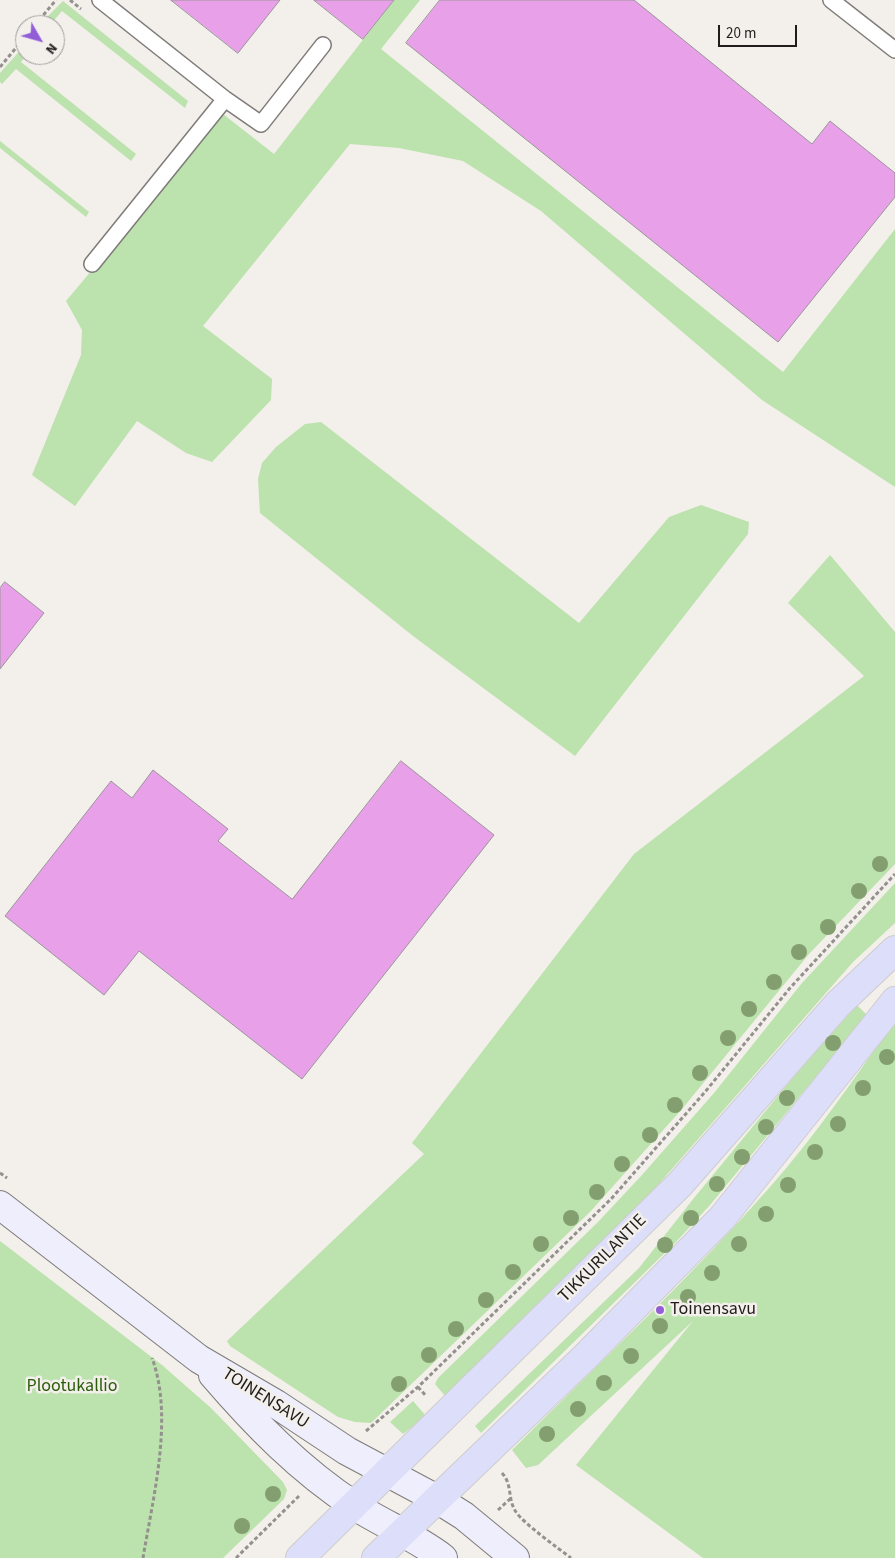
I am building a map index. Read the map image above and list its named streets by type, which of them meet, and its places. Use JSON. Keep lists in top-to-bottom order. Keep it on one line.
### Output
{"streets":{"main road":["TIKKURILANTIE"],"street":["TOINENSAVU"]},"crossings":[["TIKKURILANTIE","TOINENSAVU"]],"parks":["Plootukallio"],"places":["Toinensavu"],"scale_bar":"20 m","north":"bottom right"}
